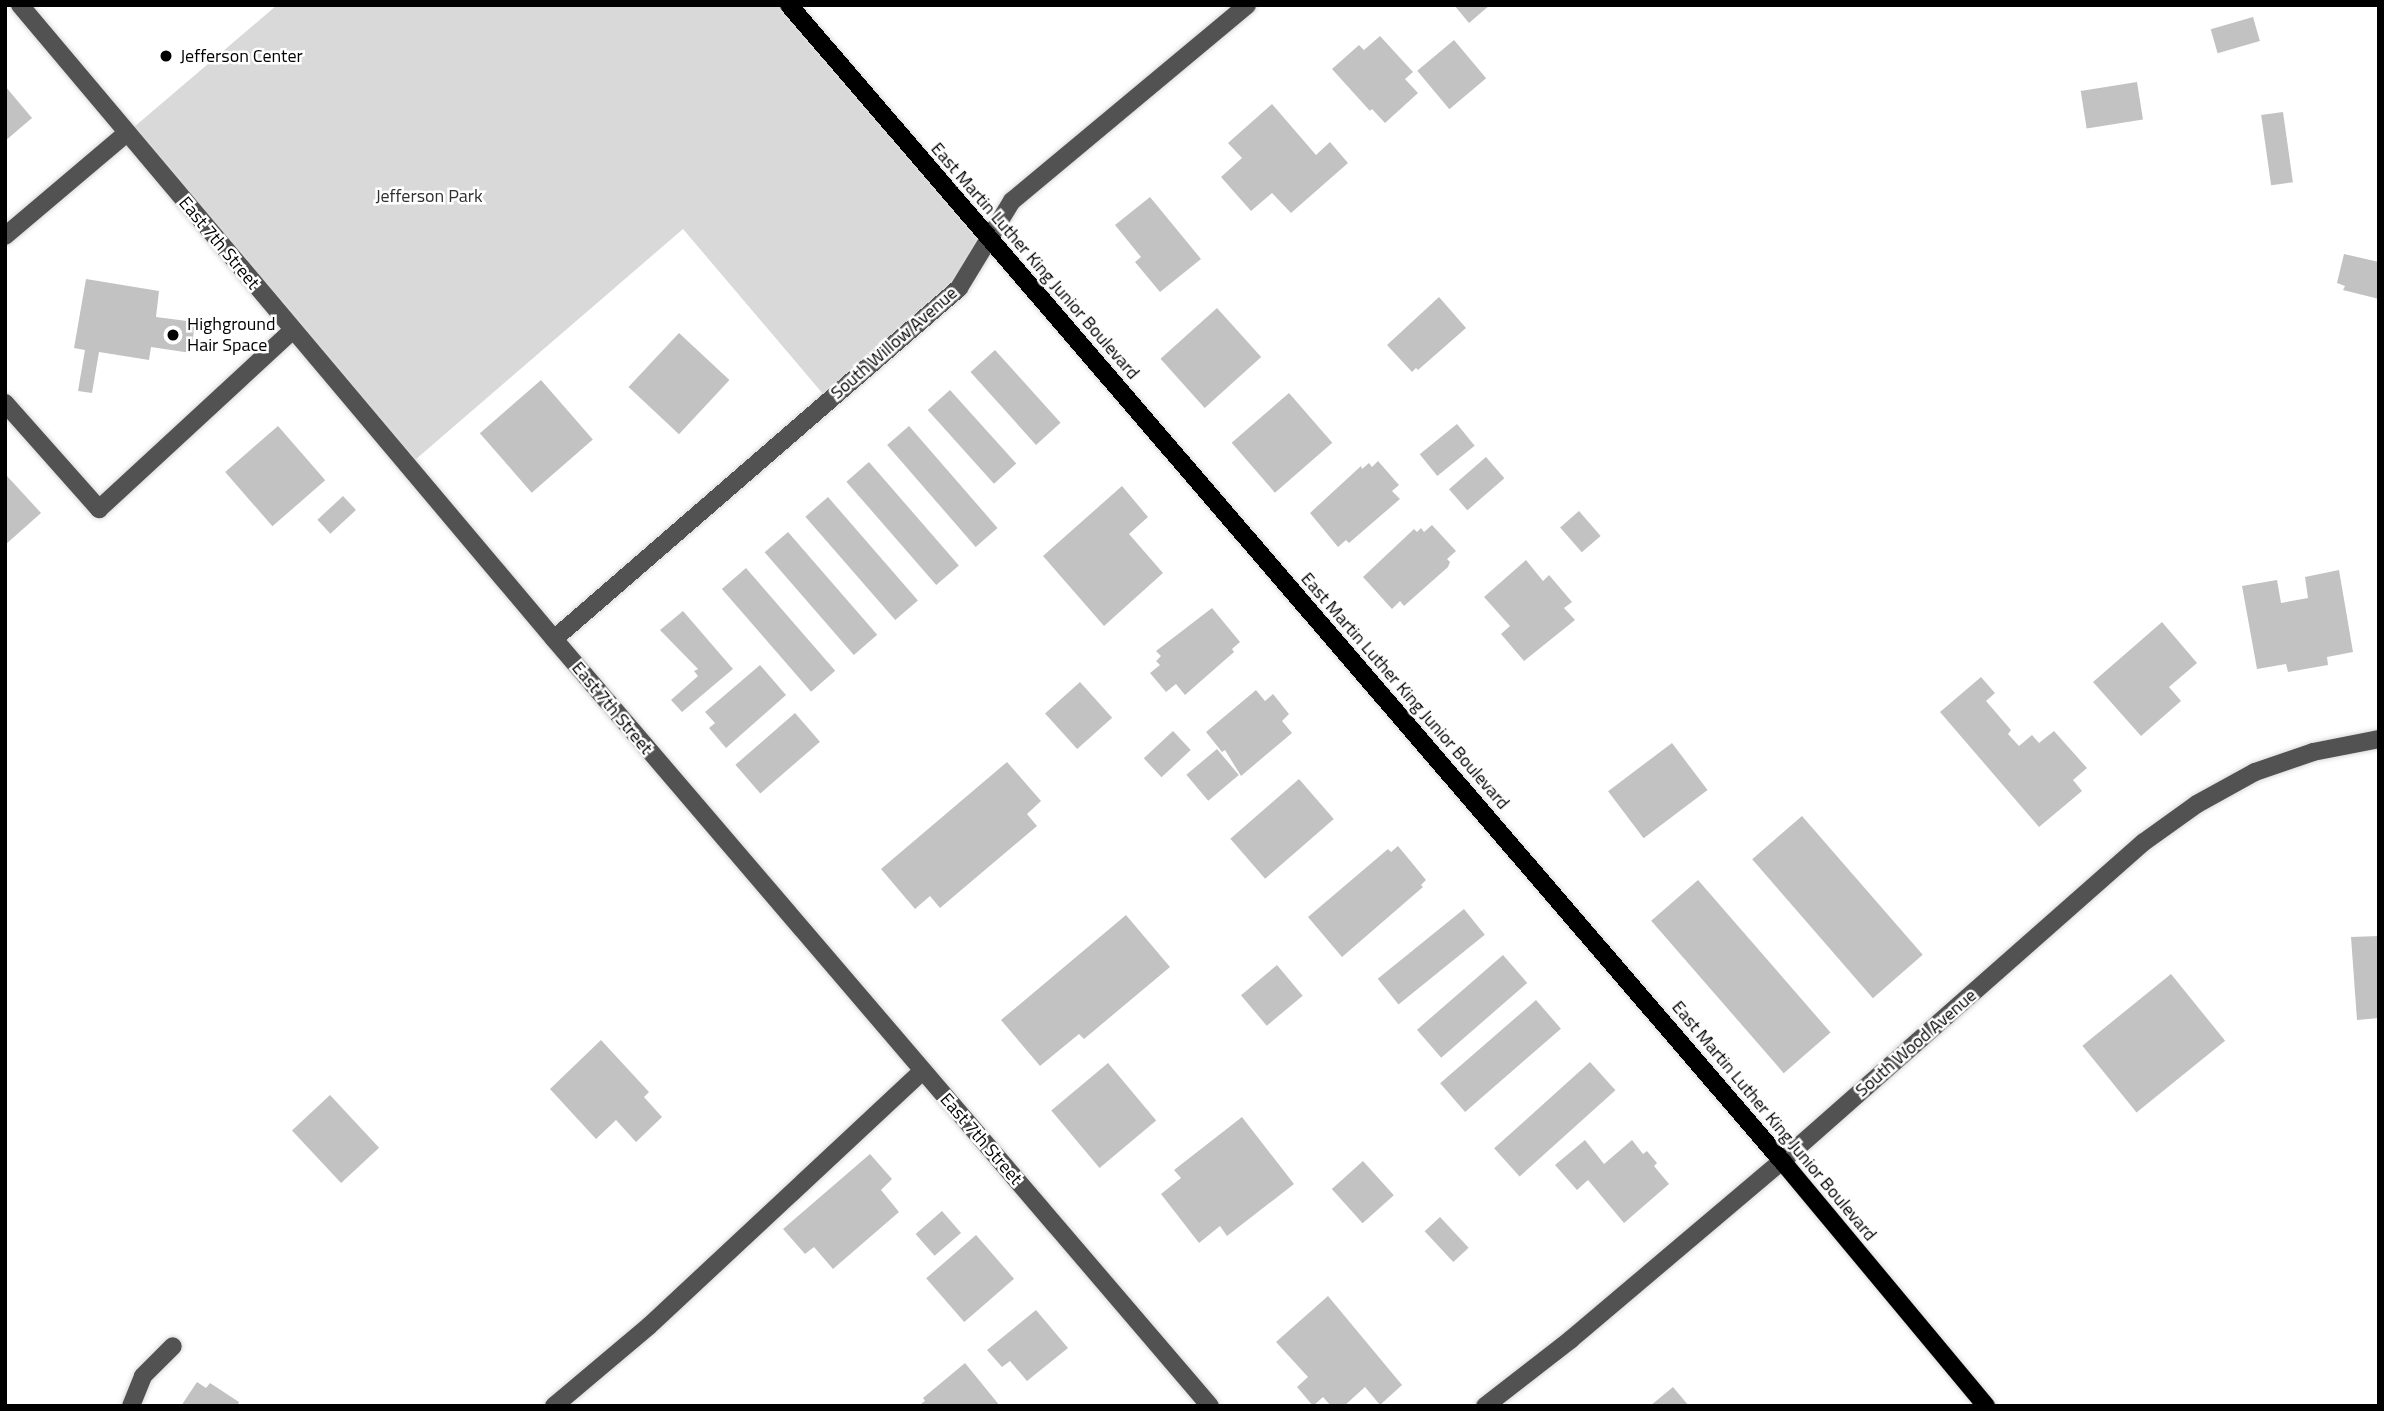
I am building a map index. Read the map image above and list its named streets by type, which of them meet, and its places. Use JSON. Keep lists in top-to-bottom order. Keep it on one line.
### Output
{"streets":{"main road":["East Martin Luther King Junior Boulevard"],"street":["East 7th Street","South Willow Avenue","South Wood Avenue"]},"crossings":[["East 7th Street","South Willow Avenue"],["East Martin Luther King Junior Boulevard","South Willow Avenue"],["East Martin Luther King Junior Boulevard","South Wood Avenue"]],"parks":["Jefferson Park"],"places":["Jefferson Center","Highground Hair Space"]}
